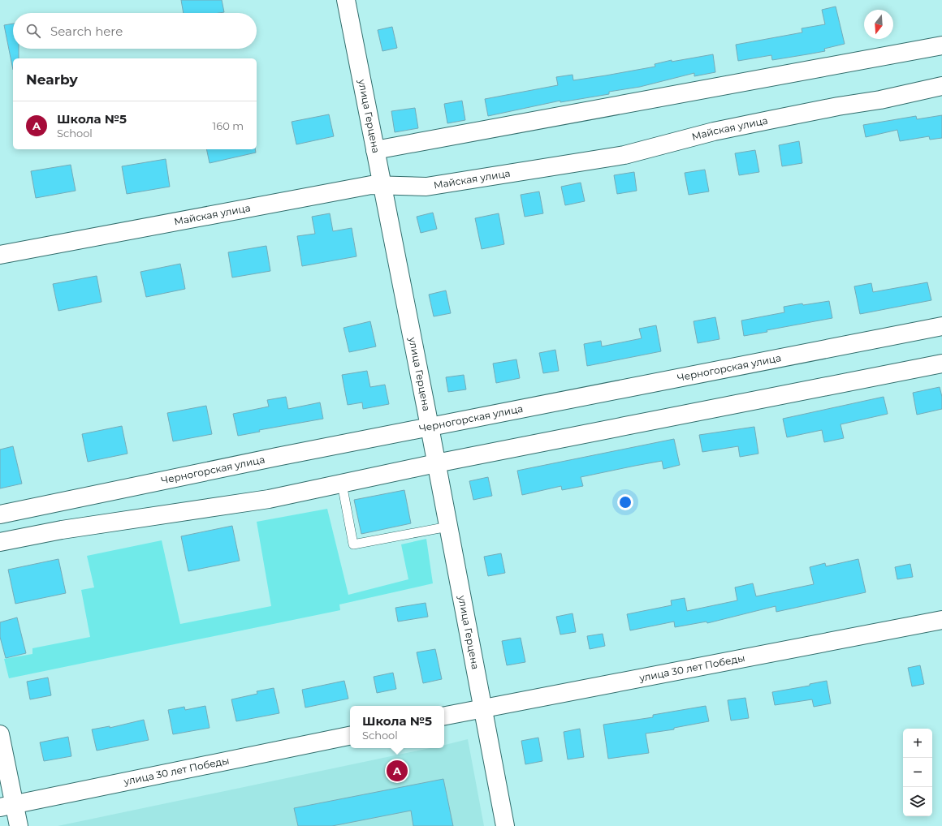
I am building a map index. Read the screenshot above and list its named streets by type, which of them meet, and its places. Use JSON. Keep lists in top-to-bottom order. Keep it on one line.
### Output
{"streets":{"street":["улица Герцена","Майская улица","Черногорская улица","улица 30 лет Победы"]},"crossings":[["улица Герцена","Майская улица"],["улица Герцена","Черногорская улица"],["улица Герцена","улица 30 лет Победы"]],"north":"bottom","page":{"search":"Search here","heading":"Nearby","list":[{"mark":"A","name":"Школа №5","note":"School","value":"160 m"}],"popup":["Школа №5","School"],"map_buttons":["+","−"],"pins":"A"}}
